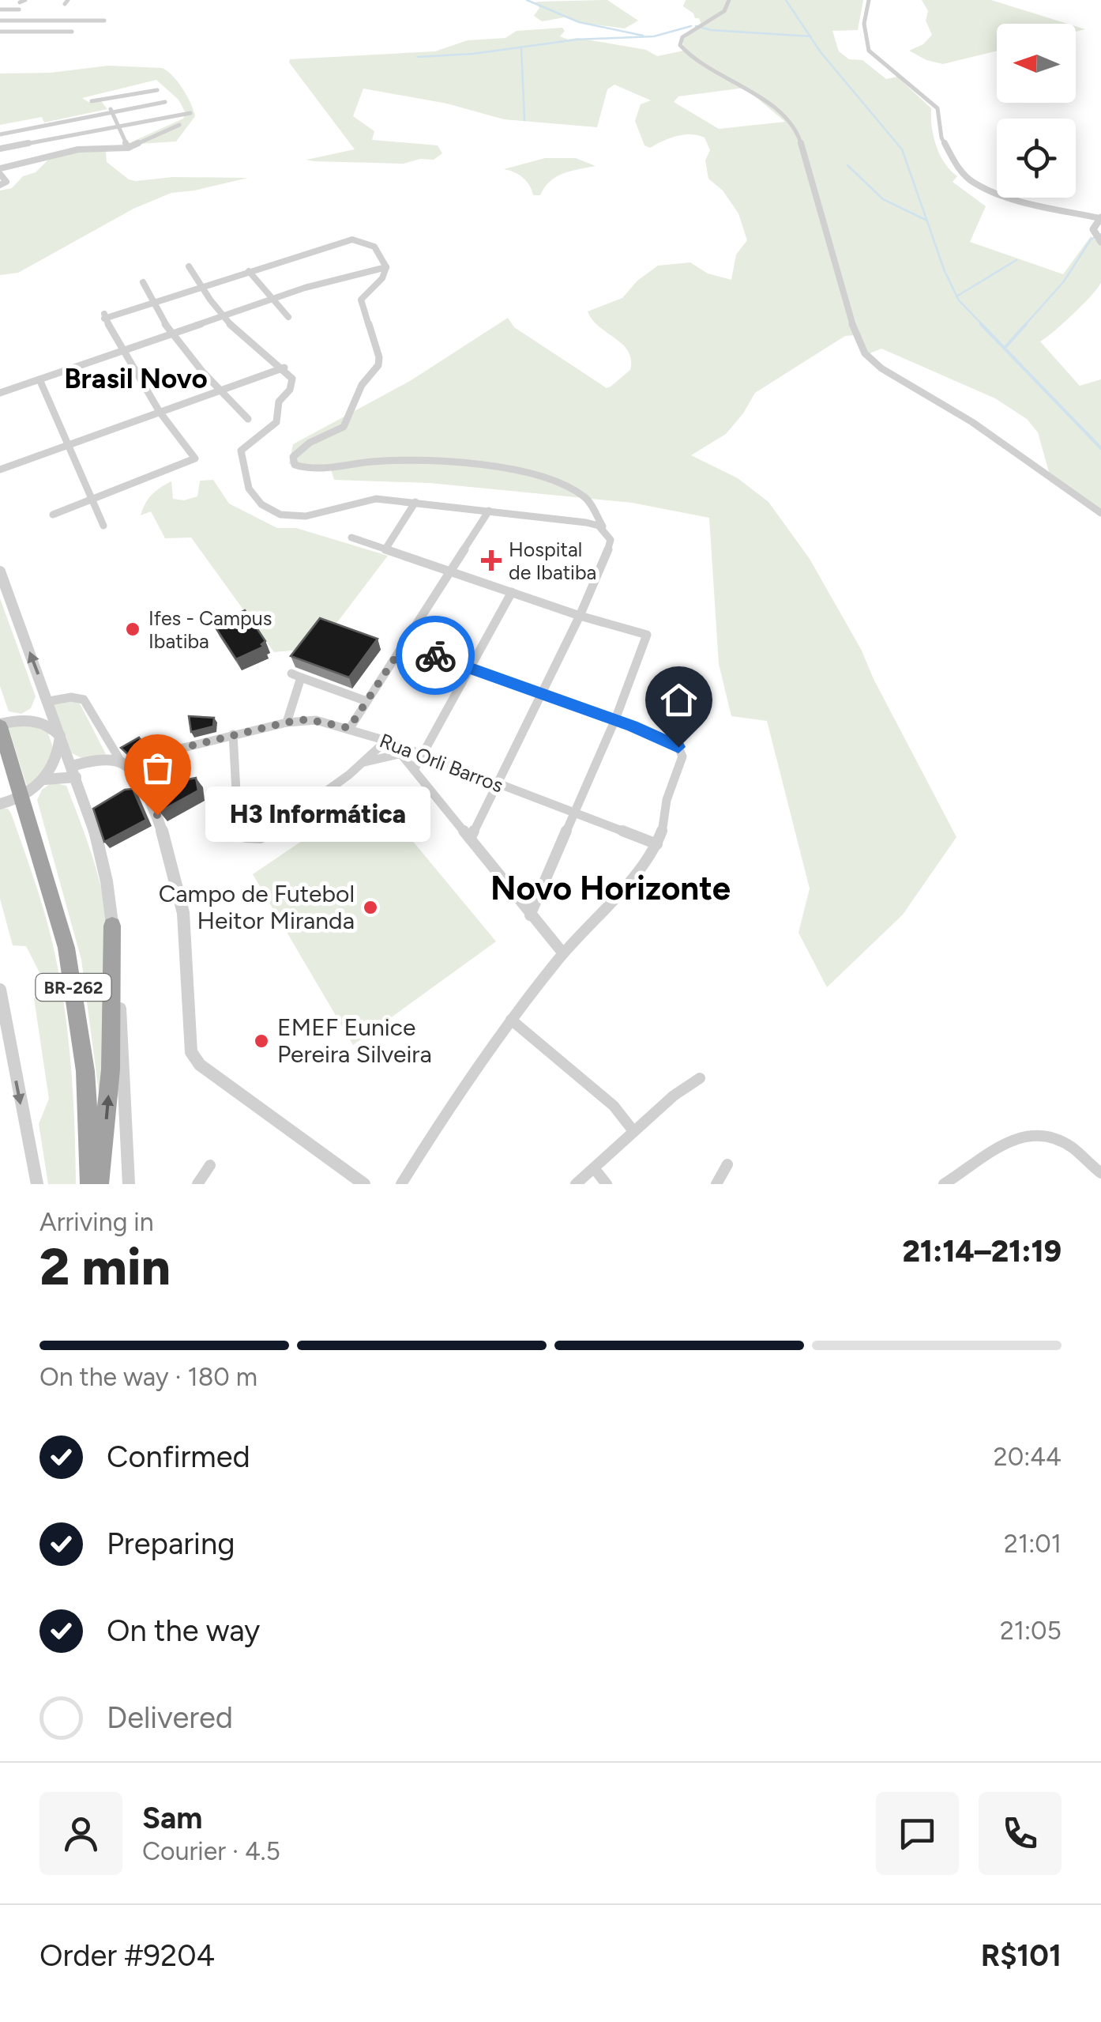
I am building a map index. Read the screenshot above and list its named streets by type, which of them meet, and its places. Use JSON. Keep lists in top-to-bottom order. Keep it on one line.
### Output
{"streets":{"highway":["BR-262"],"street":["Rua Orli Barros"]},"districts":["Brasil Novo","Novo Horizonte"],"places":{"health":["Hospital de Ibatiba"],"other":["Ifes - Campus Ibatiba","H3 Informática","Campo de Futebol Heitor Miranda","EMEF Eunice Pereira Silveira"]},"north":"left","page":{"bubble":"H3 Informática","heading":["2 min","Arriving in","21:14–21:19"],"panel":["Sam","Courier · 4.5","Order #9204","R$101"],"bar":"On the way · 180 m","list":[["Confirmed","20:44"],["Preparing","21:01"],["On the way","21:05"],"Delivered"]}}
